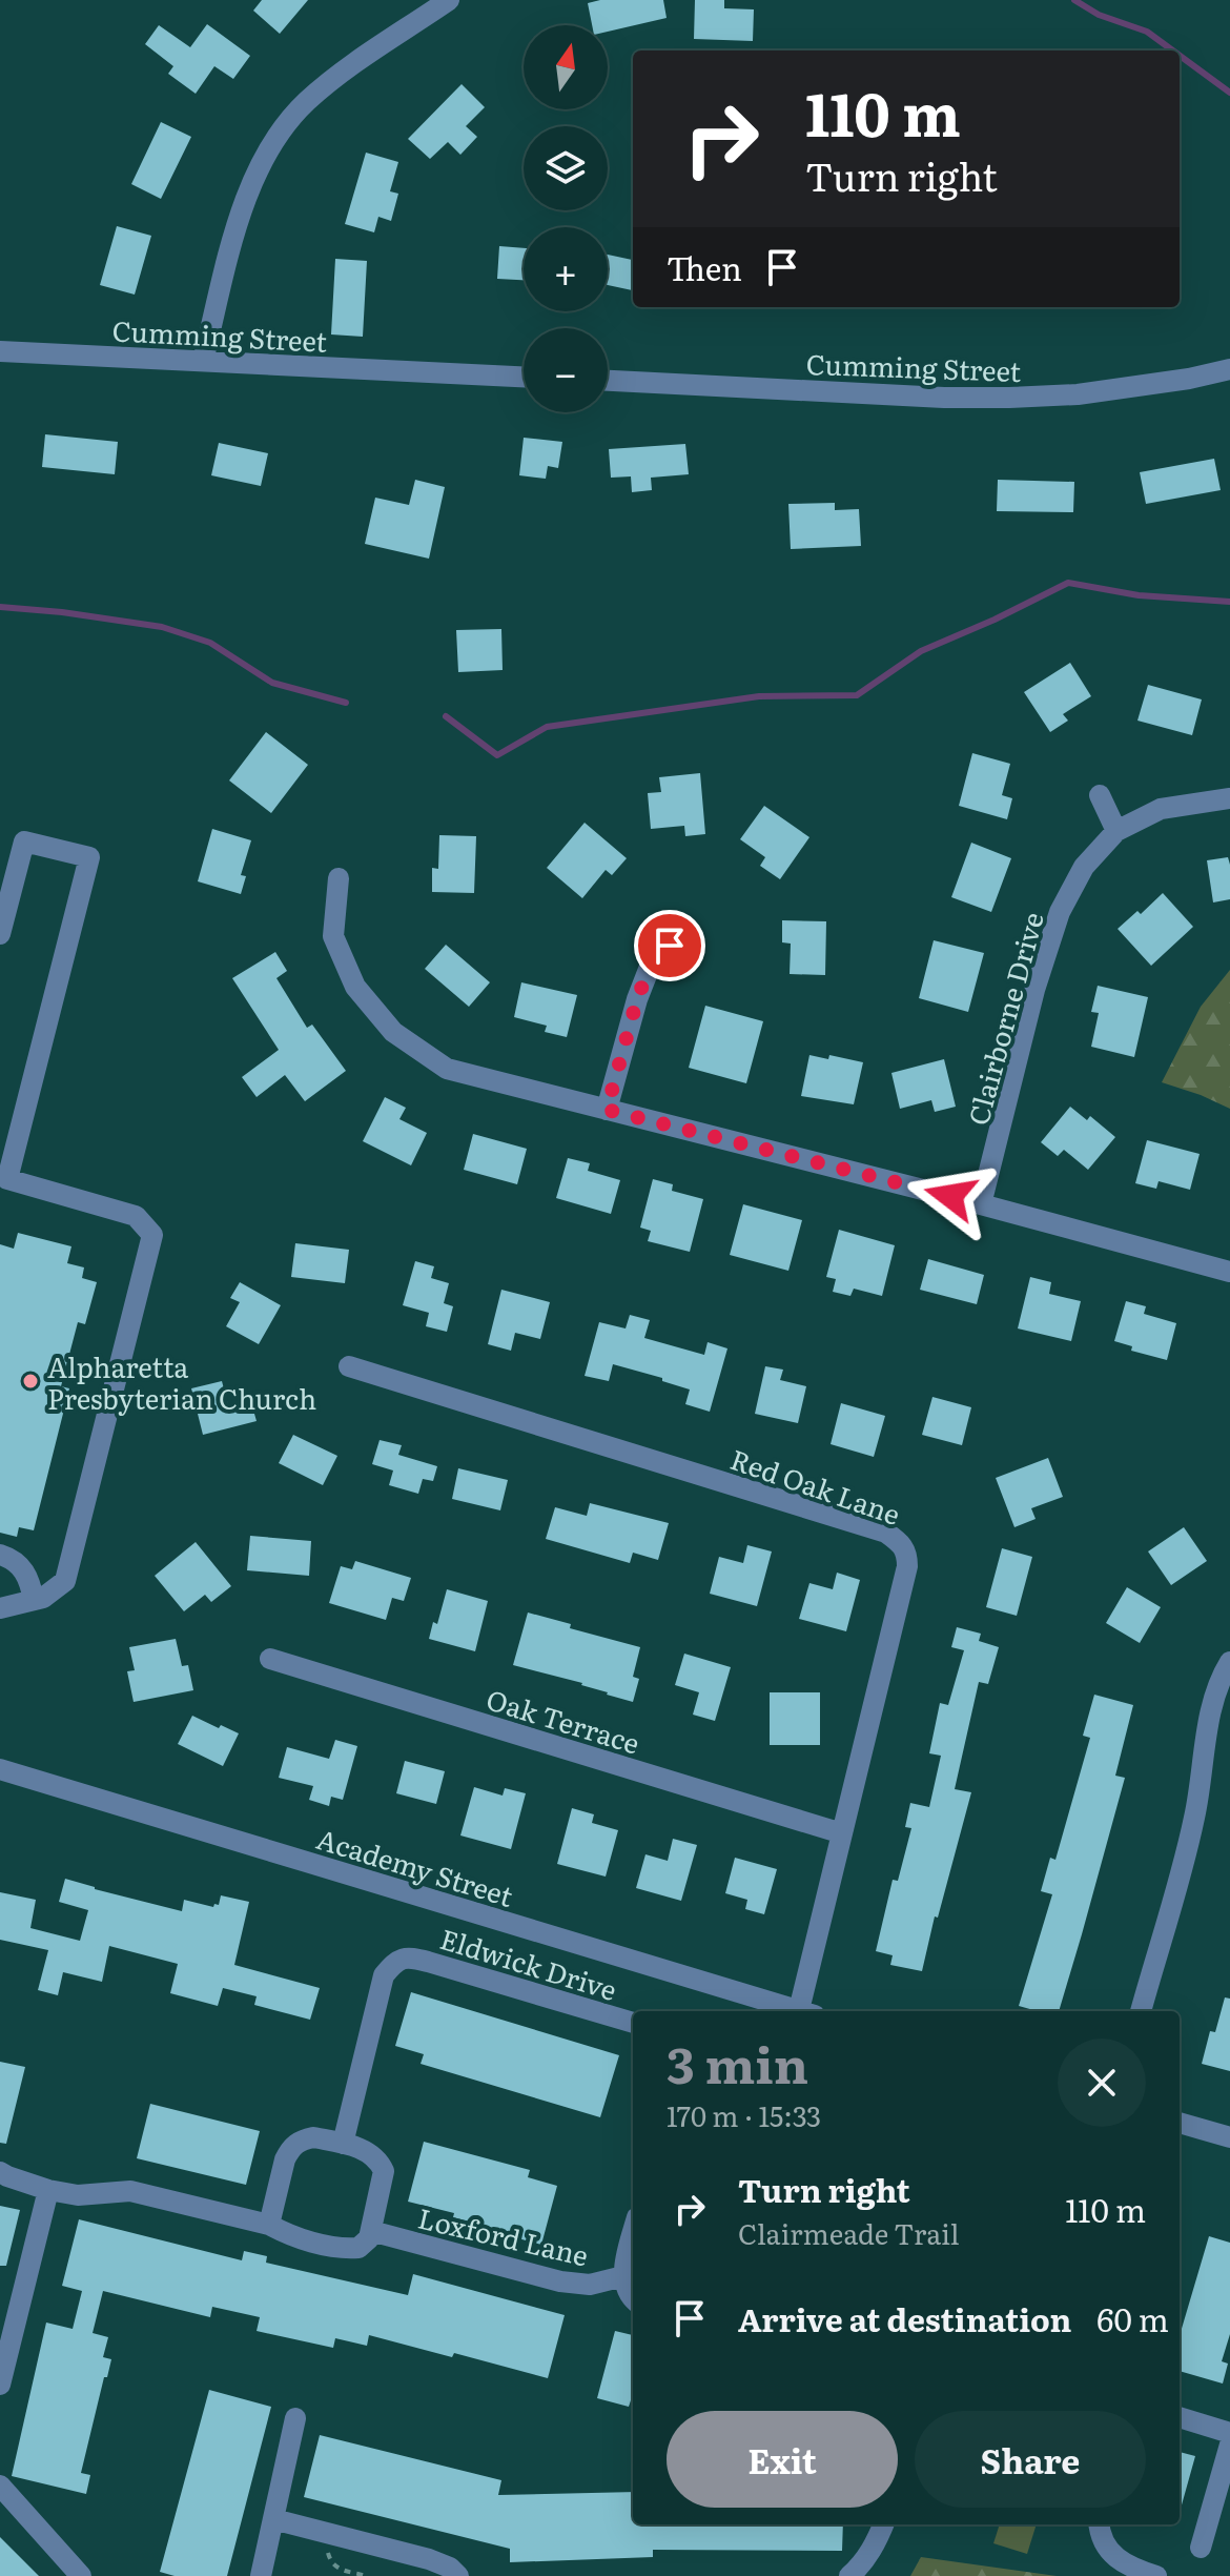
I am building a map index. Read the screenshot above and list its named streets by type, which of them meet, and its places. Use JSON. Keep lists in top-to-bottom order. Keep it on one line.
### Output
{"streets":{"street":["Cumming Street","Clairborne Drive","Red Oak Lane","Oak Terrace","Academy Street","Eldwick Drive","Loxford Lane"]},"crossings":[["Red Oak Lane","Oak Terrace"],["Eldwick Drive","Loxford Lane"]],"places":["Alpharetta Presbyterian Church"],"north":"top","page":{"map_buttons":["+","−"],"turn":["110 m","Turn right"],"then":"Then","heading":["3 min","170 m · 15:33"],"list":[{"name":"Turn right","note":"Clairmeade Trail","value":"110 m"},{"name":"Arrive at destination","value":"60 m"}],"buttons":["Exit","Share"]}}
